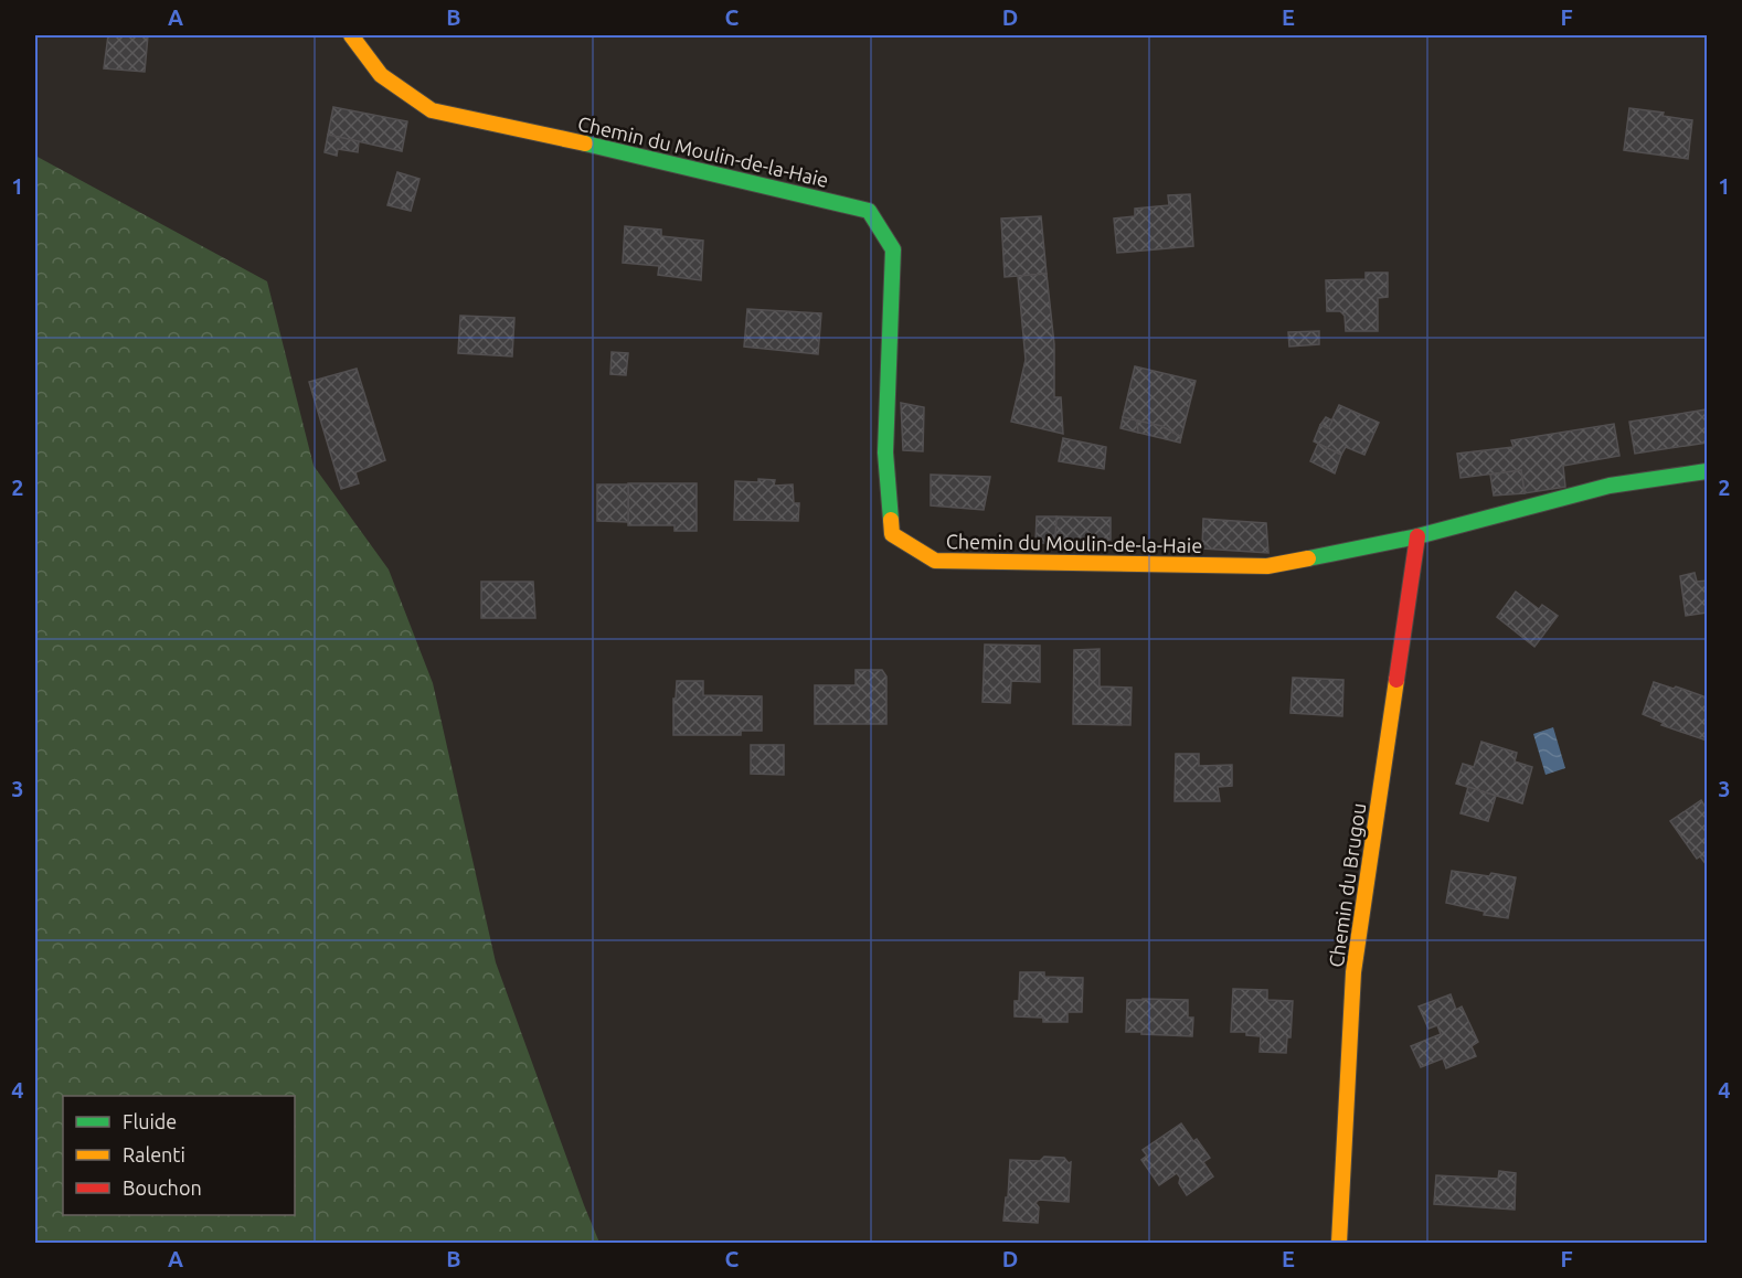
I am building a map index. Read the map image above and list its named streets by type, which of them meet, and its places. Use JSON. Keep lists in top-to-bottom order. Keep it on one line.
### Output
{"streets":{"street":["Chemin du Moulin-de-la-Haie","Chemin du Brugou"]},"crossings":[["Chemin du Moulin-de-la-Haie","Chemin du Brugou"]],"legend":["Fluide","Ralenti","Bouchon"],"grid":{"columns":["A","B","C","D","E","F"],"rows":["1","2","3","4"]}}
